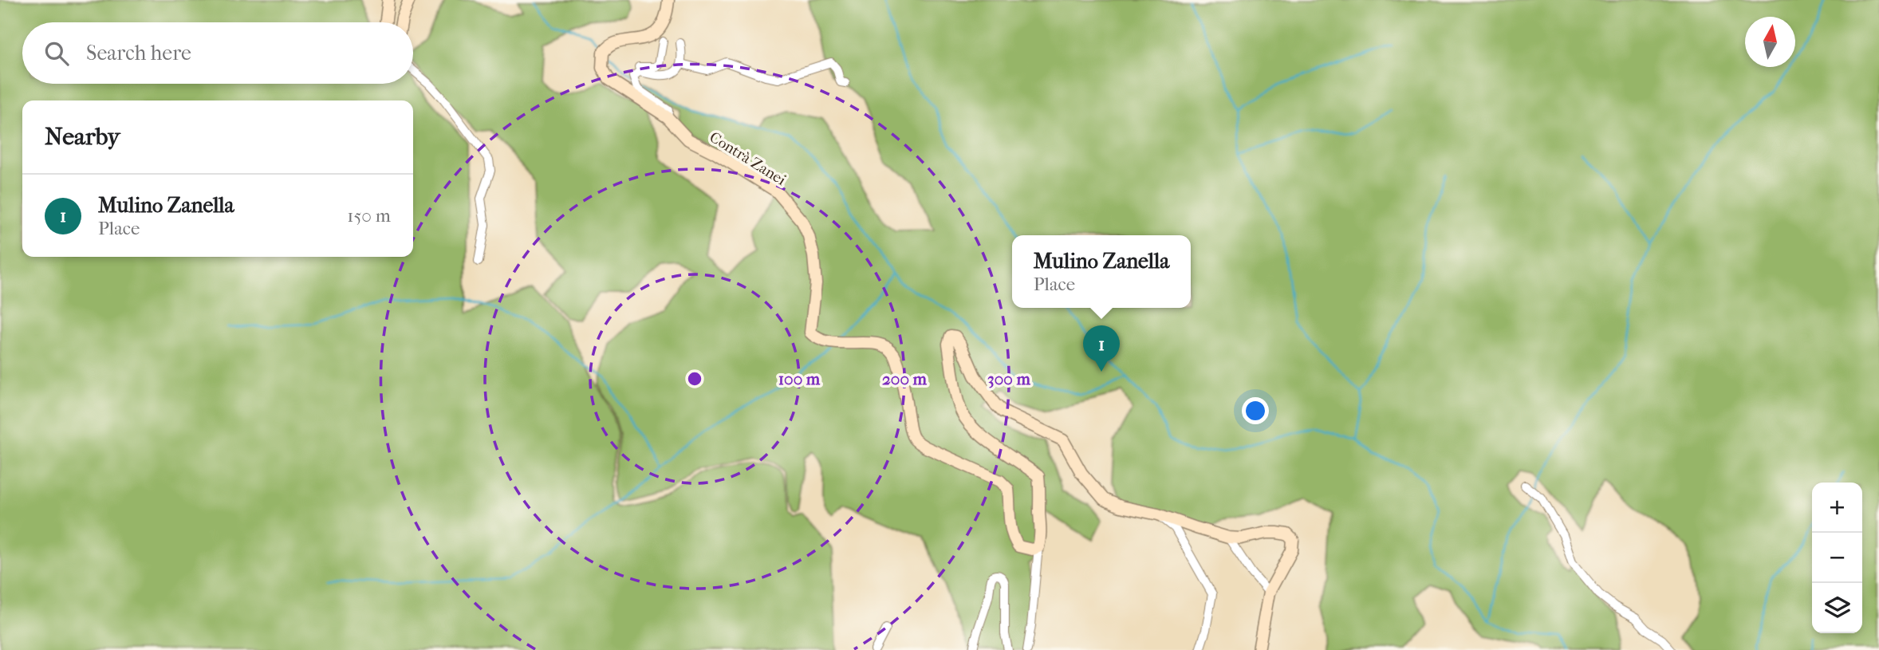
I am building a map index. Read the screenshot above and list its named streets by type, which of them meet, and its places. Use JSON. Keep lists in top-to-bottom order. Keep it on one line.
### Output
{"streets":{"street":["Contrà Zanei"]},"north":"top","page":{"search":"Search here","heading":"Nearby","list":[{"mark":"1","name":"Mulino Zanella","note":"Place","value":"150 m"}],"popup":["Mulino Zanella","Place"],"pins":"1","map_buttons":["+","−"]},"rings":["100 m","200 m","300 m"]}
